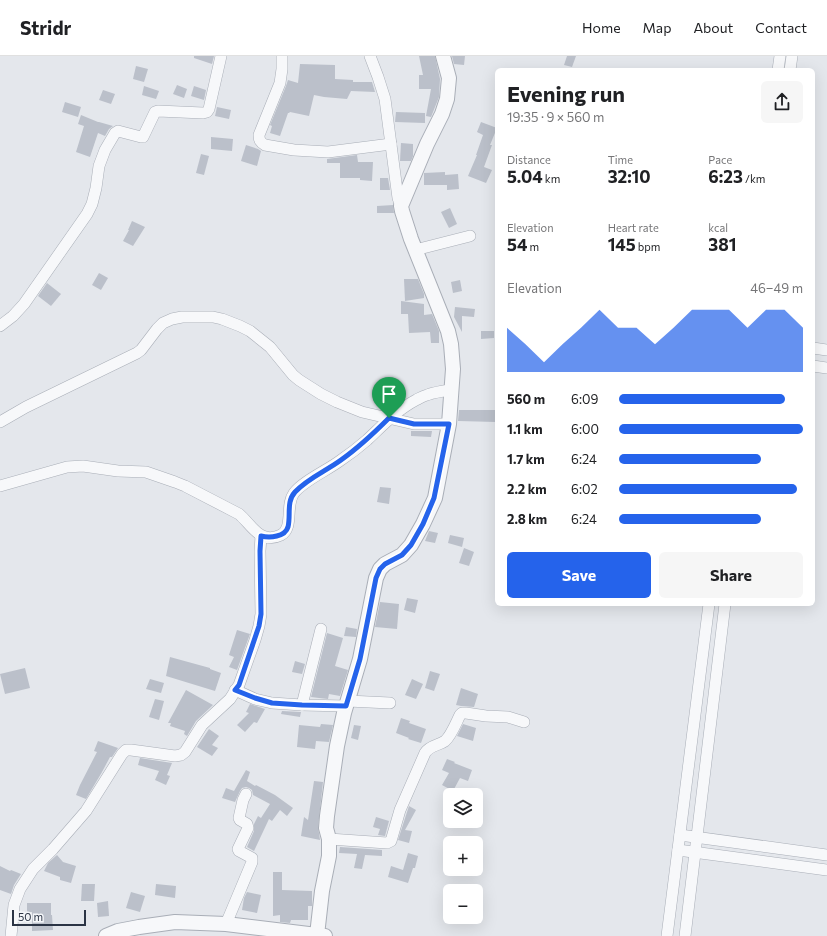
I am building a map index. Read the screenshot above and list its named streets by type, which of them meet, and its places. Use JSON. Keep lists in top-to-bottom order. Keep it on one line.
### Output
{"scale_bar":"50 m","page":{"header":"Stridr","nav":["Home","Map","About","Contact"],"heading":["Evening run","19:35 · 9 × 560 m"],"stats":[["Distance","5.04 km"],["Time","32:10"],["Pace","6:23 /km"],["Elevation","54 m"],["Heart rate","145 bpm"],["kcal","381"]],"chart":["Elevation","46–49 m"],"list":[{"name":"560 m","note":"6:09"},{"name":"1.1 km","note":"6:00"},{"name":"1.7 km","note":"6:24"},{"name":"2.2 km","note":"6:02"},{"name":"2.8 km","note":"6:24"}],"buttons":["Save","Share"],"map_buttons":["+","−"],"scale":"50 m"}}
